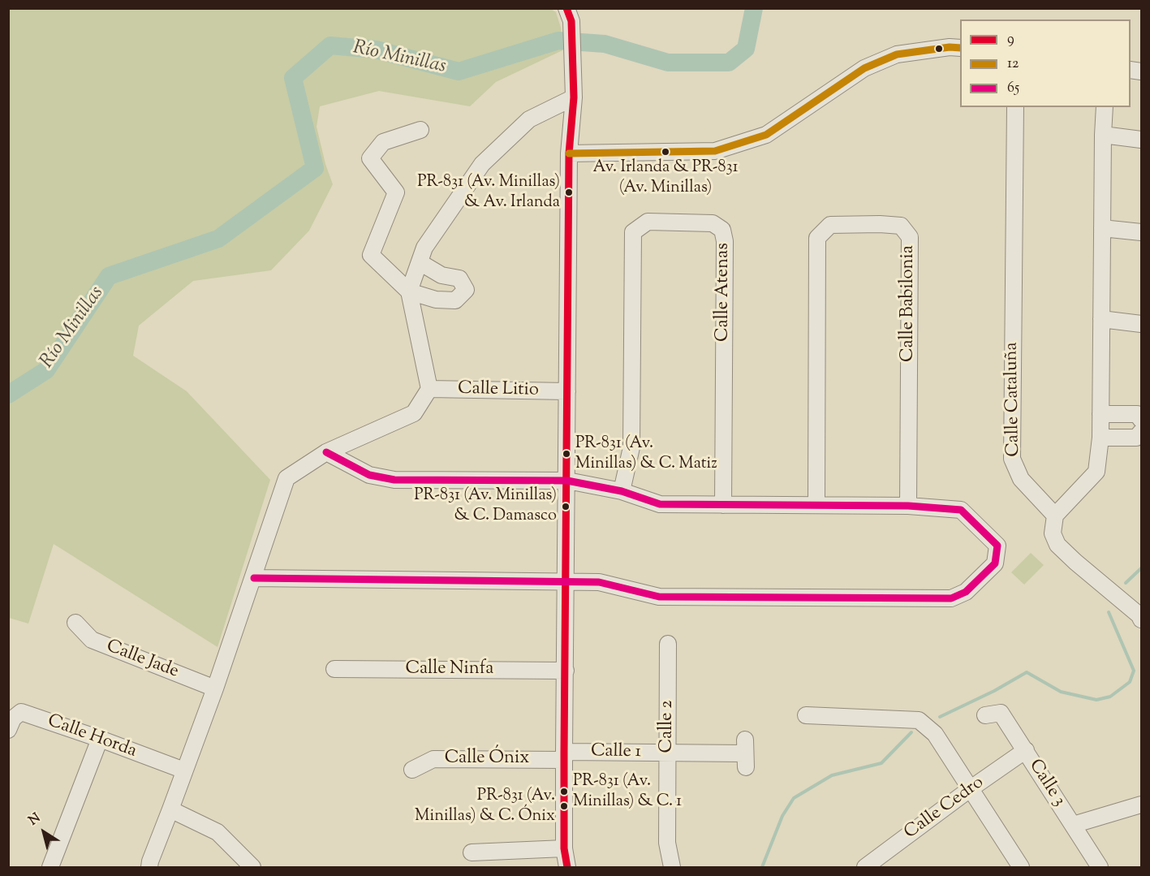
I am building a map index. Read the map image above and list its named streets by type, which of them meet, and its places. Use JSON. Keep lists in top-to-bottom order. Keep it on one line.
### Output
{"streets":{"street":["Calle Atenas","Calle Babilonia","Calle Litio","Calle Cataluña","Calle Jade","Calle Ninfa","Calle 2","Calle Horda","Calle 1","Calle Ónix","Calle 3","Calle Cedro"]},"crossings":[["Calle 2","Calle 1"],["Calle 1","Calle Ónix"],["Calle 3","Calle Cedro"]],"water":["Río Minillas"],"places":["Av. Irlanda & PR-831 (Av. Minillas)","PR-831 (Av. Minillas) & Av. Irlanda","PR-831 (Av. Minillas) & C. Matiz","PR-831 (Av. Minillas) & C. Damasco","PR-831 (Av. Minillas) & C. 1","PR-831 (Av. Minillas) & C. Ónix"],"lines":["transit line 9","transit line 12","transit line 65"],"legend":["9","12","65"],"north":"top left"}
